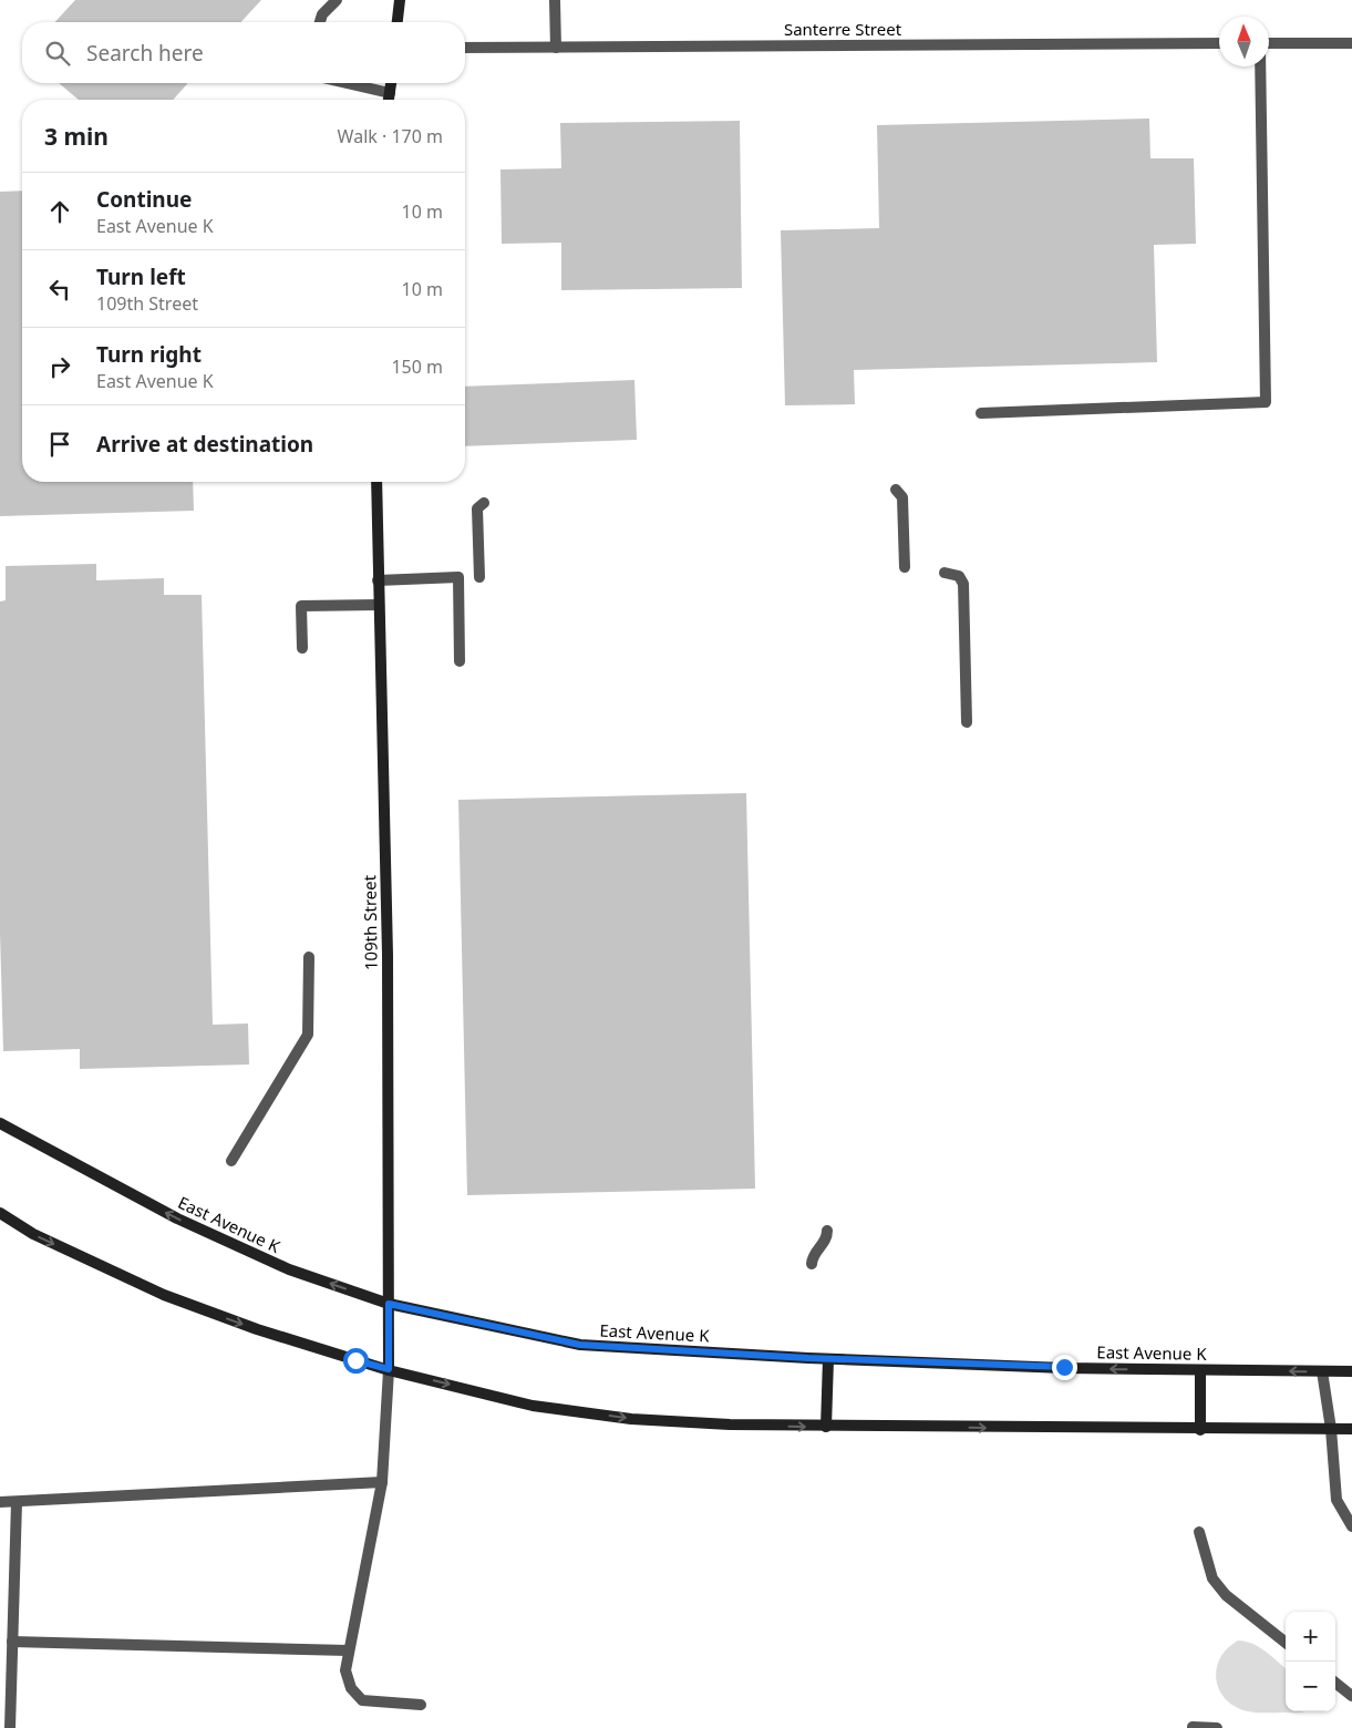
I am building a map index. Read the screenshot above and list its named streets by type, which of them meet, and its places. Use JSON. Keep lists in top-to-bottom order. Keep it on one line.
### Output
{"streets":{"street":["Santerre Street","109th Street","East Avenue K"]},"crossings":[["109th Street","East Avenue K"]],"north":"top","page":{"search":"Search here","heading":["3 min","Walk · 170 m"],"list":[["Continue","East Avenue K","10 m"],["Turn left","109th Street","10 m"],["Turn right","East Avenue K","150 m"],"Arrive at destination"],"map_buttons":["+","−"]}}
